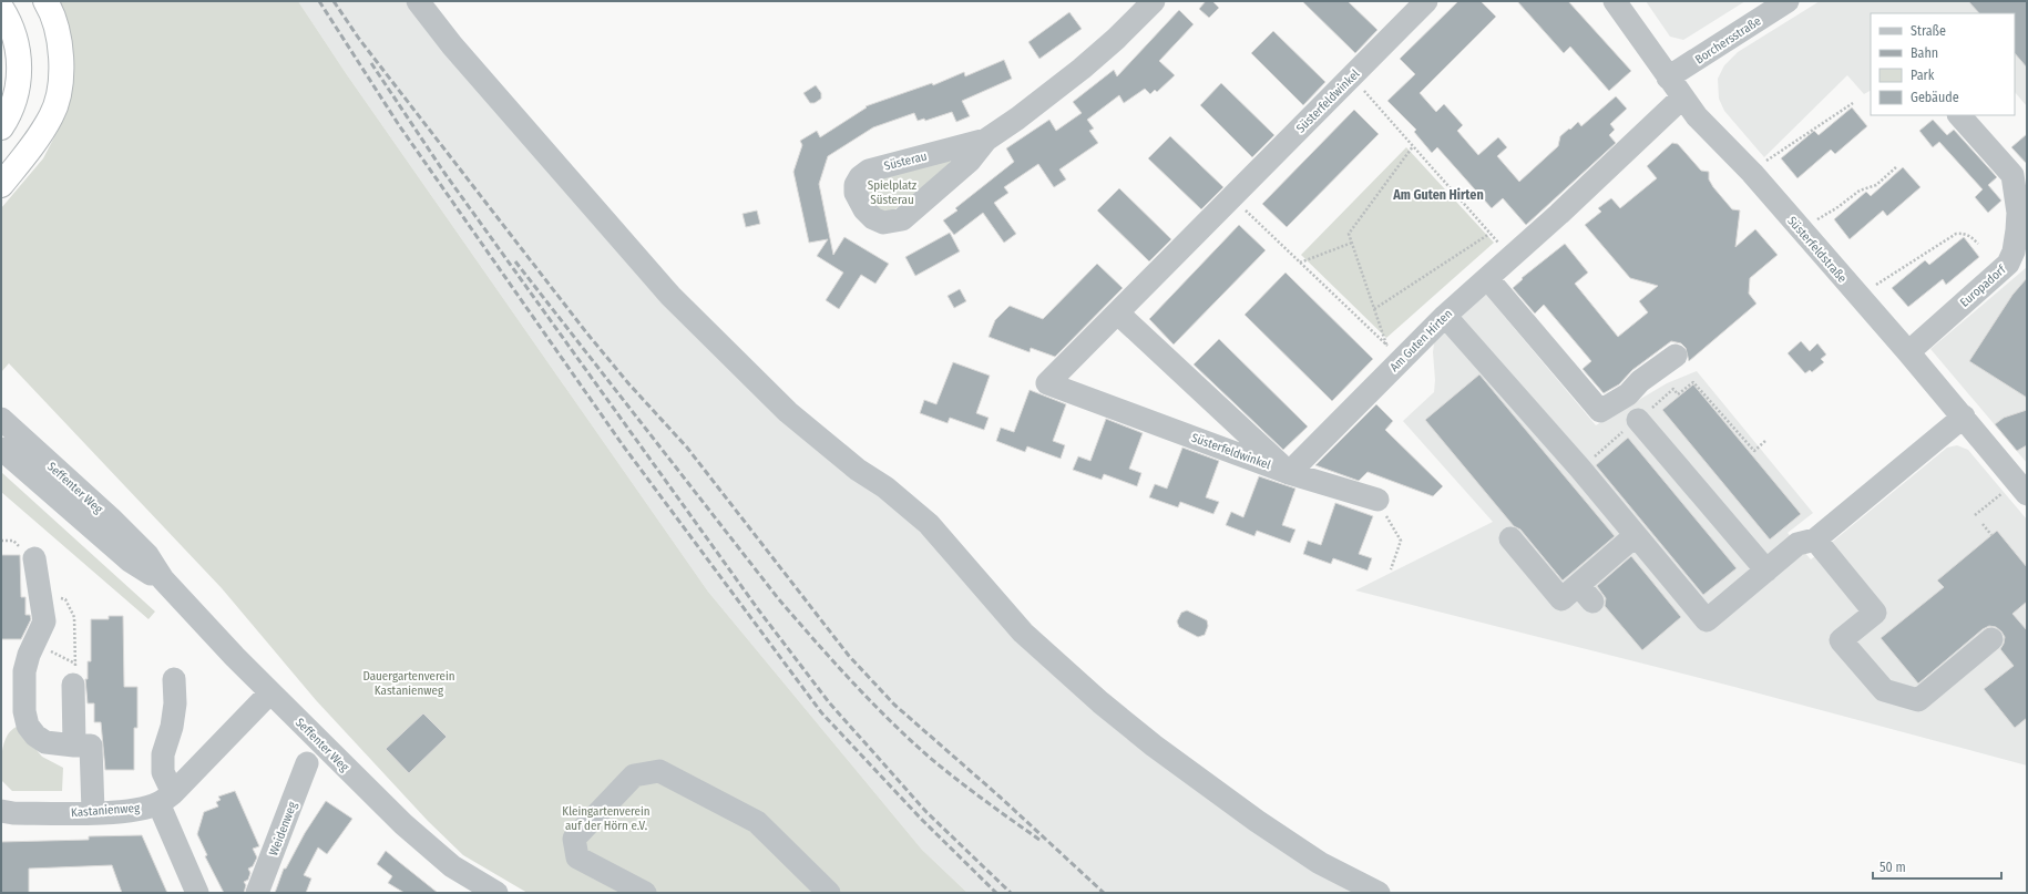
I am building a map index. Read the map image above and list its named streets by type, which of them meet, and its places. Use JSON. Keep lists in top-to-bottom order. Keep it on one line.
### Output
{"streets":{"street":["Borchersstraße","Süsterfeldwinkel","Süsterau","Süsterfeldstraße","Europadorf","Am Guten Hirten","Seffenter Weg","Kastanienweg","Weidenweg"]},"crossings":[["Borchersstraße","Süsterfeldstraße"],["Süsterfeldwinkel","Am Guten Hirten"],["Süsterfeldstraße","Europadorf"],["Süsterfeldstraße","Am Guten Hirten"],["Seffenter Weg","Kastanienweg"]],"districts":["Am Guten Hirten"],"parks":["Spielplatz Süsterau","Dauergartenverein Kastanienweg","Kleingartenverein auf der Hörn e.V."],"legend":["Straße","Bahn","Park","Gebäude"],"scale_bar":"50 m"}
